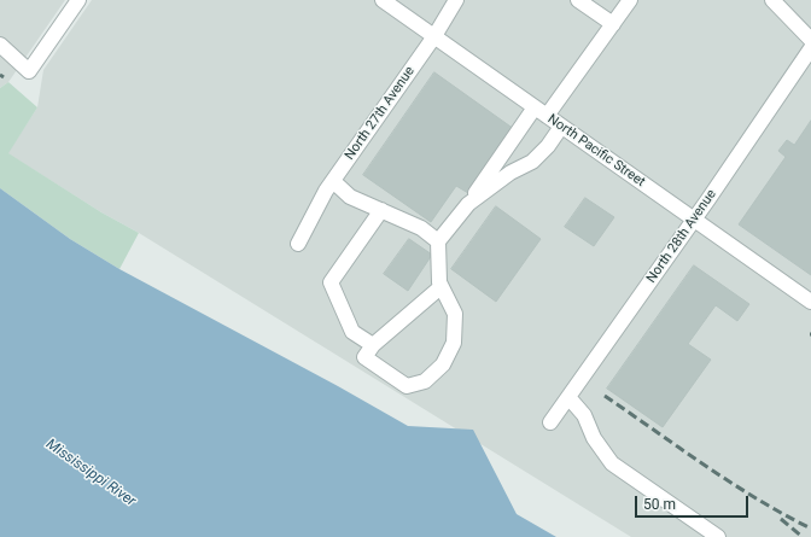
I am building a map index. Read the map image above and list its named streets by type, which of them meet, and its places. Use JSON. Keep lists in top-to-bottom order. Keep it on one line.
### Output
{"streets":{"street":["North 27th Avenue","North Pacific Street","North 28th Avenue"]},"crossings":[["North 27th Avenue","North Pacific Street"],["North Pacific Street","North 28th Avenue"]],"water":["Mississippi River"],"scale_bar":"50 m"}
